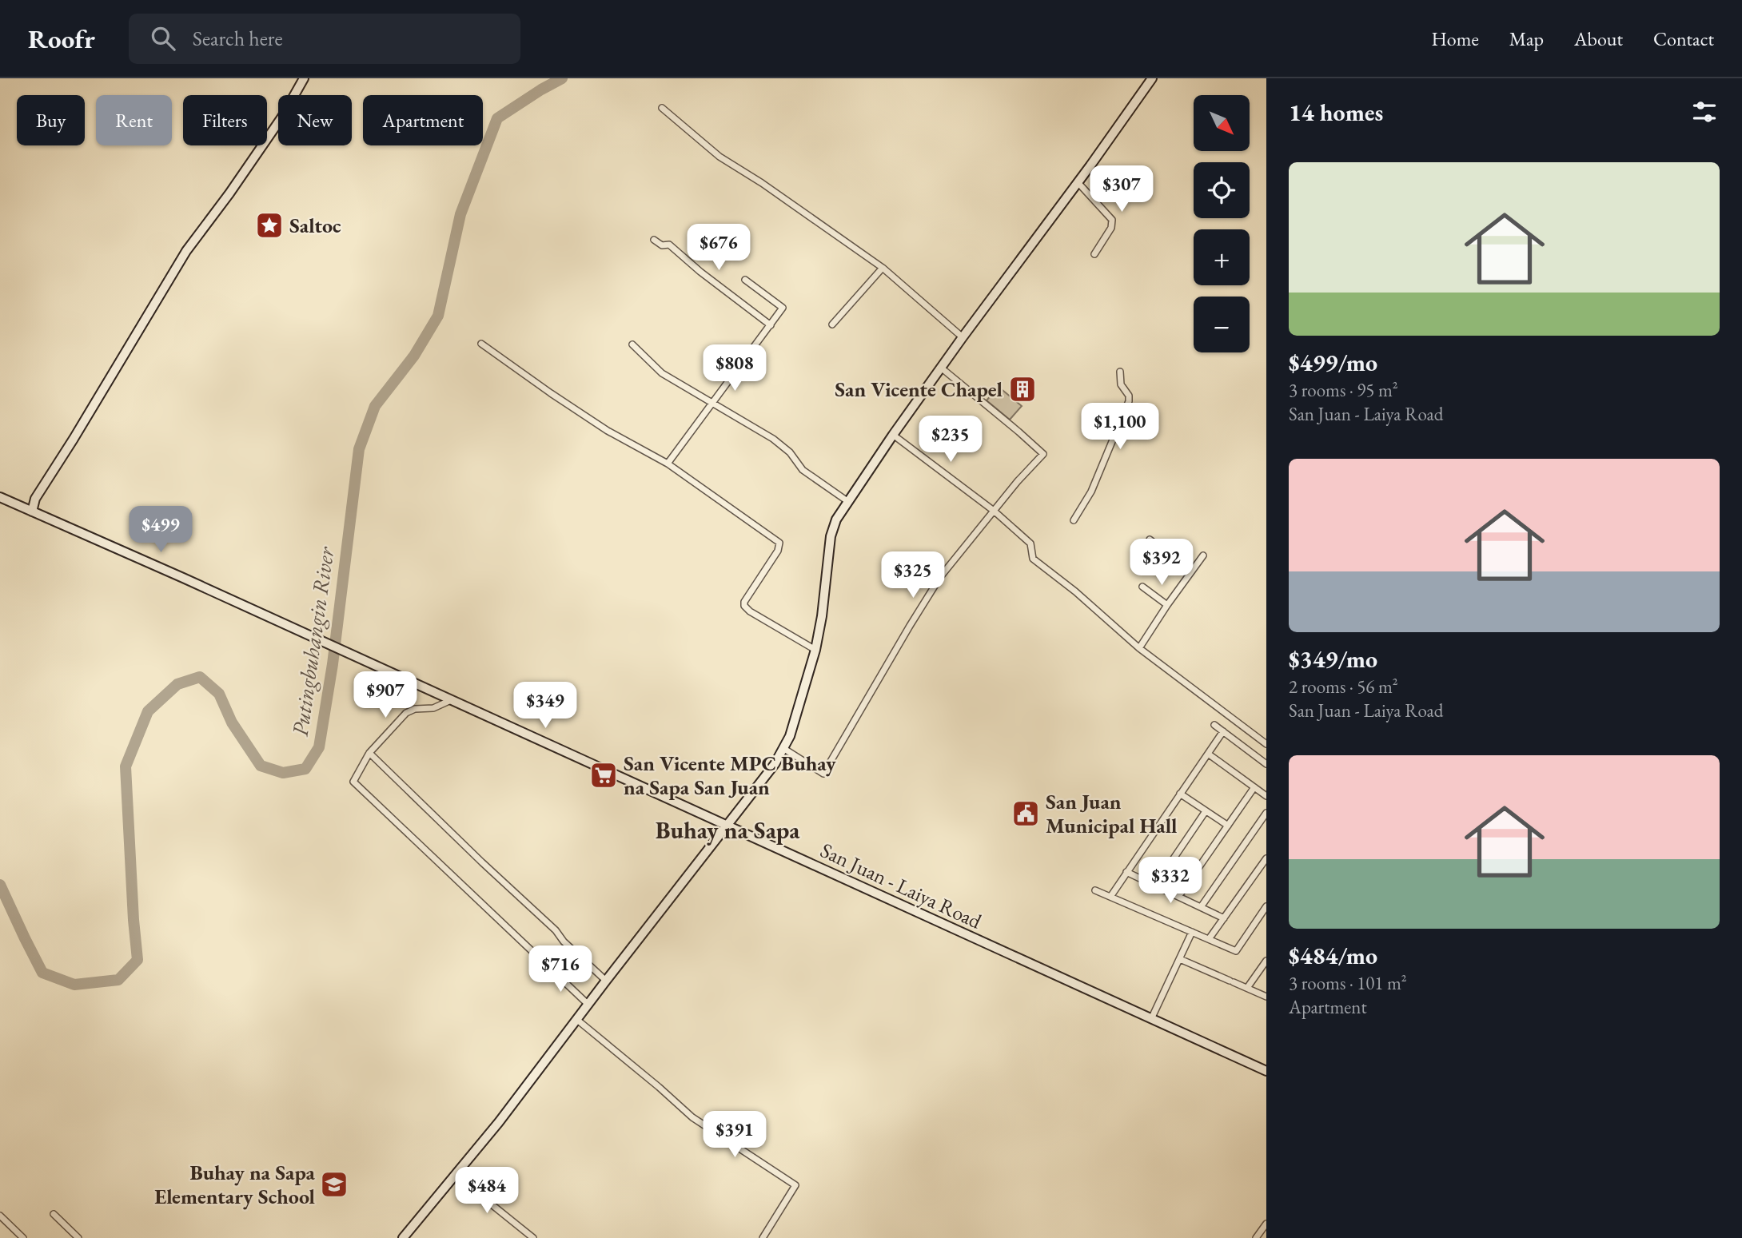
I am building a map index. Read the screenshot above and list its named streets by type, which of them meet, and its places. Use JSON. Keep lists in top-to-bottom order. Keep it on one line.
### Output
{"streets":{"street":["San Juan - Laiya Road"]},"districts":["Buhay na Sapa"],"water":["Putingbuhangin River"],"places":{"place":["Saltoc"],"building":["San Vicente Chapel"],"supermarket":["San Vicente MPC Buhay na Sapa San Juan"],"public building":["San Juan Municipal Hall"],"school or university":["Buhay na Sapa Elementary School"]},"north":"bottom right","page":{"header":"Roofr","search":"Search here","nav":["Home","Map","About","Contact"],"heading":"14 homes","map_buttons":["+","−"],"chip":["Buy","Rent","Filters","New","Apartment"],"list":[{"name":"$499/mo","note":"3 rooms · 95 m² · San Juan - Laiya Road"},{"name":"$349/mo","note":"2 rooms · 56 m² · San Juan - Laiya Road"},{"name":"$484/mo","note":"3 rooms · 101 m² · Apartment"}],"price":["$307","$676","$808","$1,100","$235","$499","$392","$325","$907","$349","$332","$716","$391","$484"]}}
